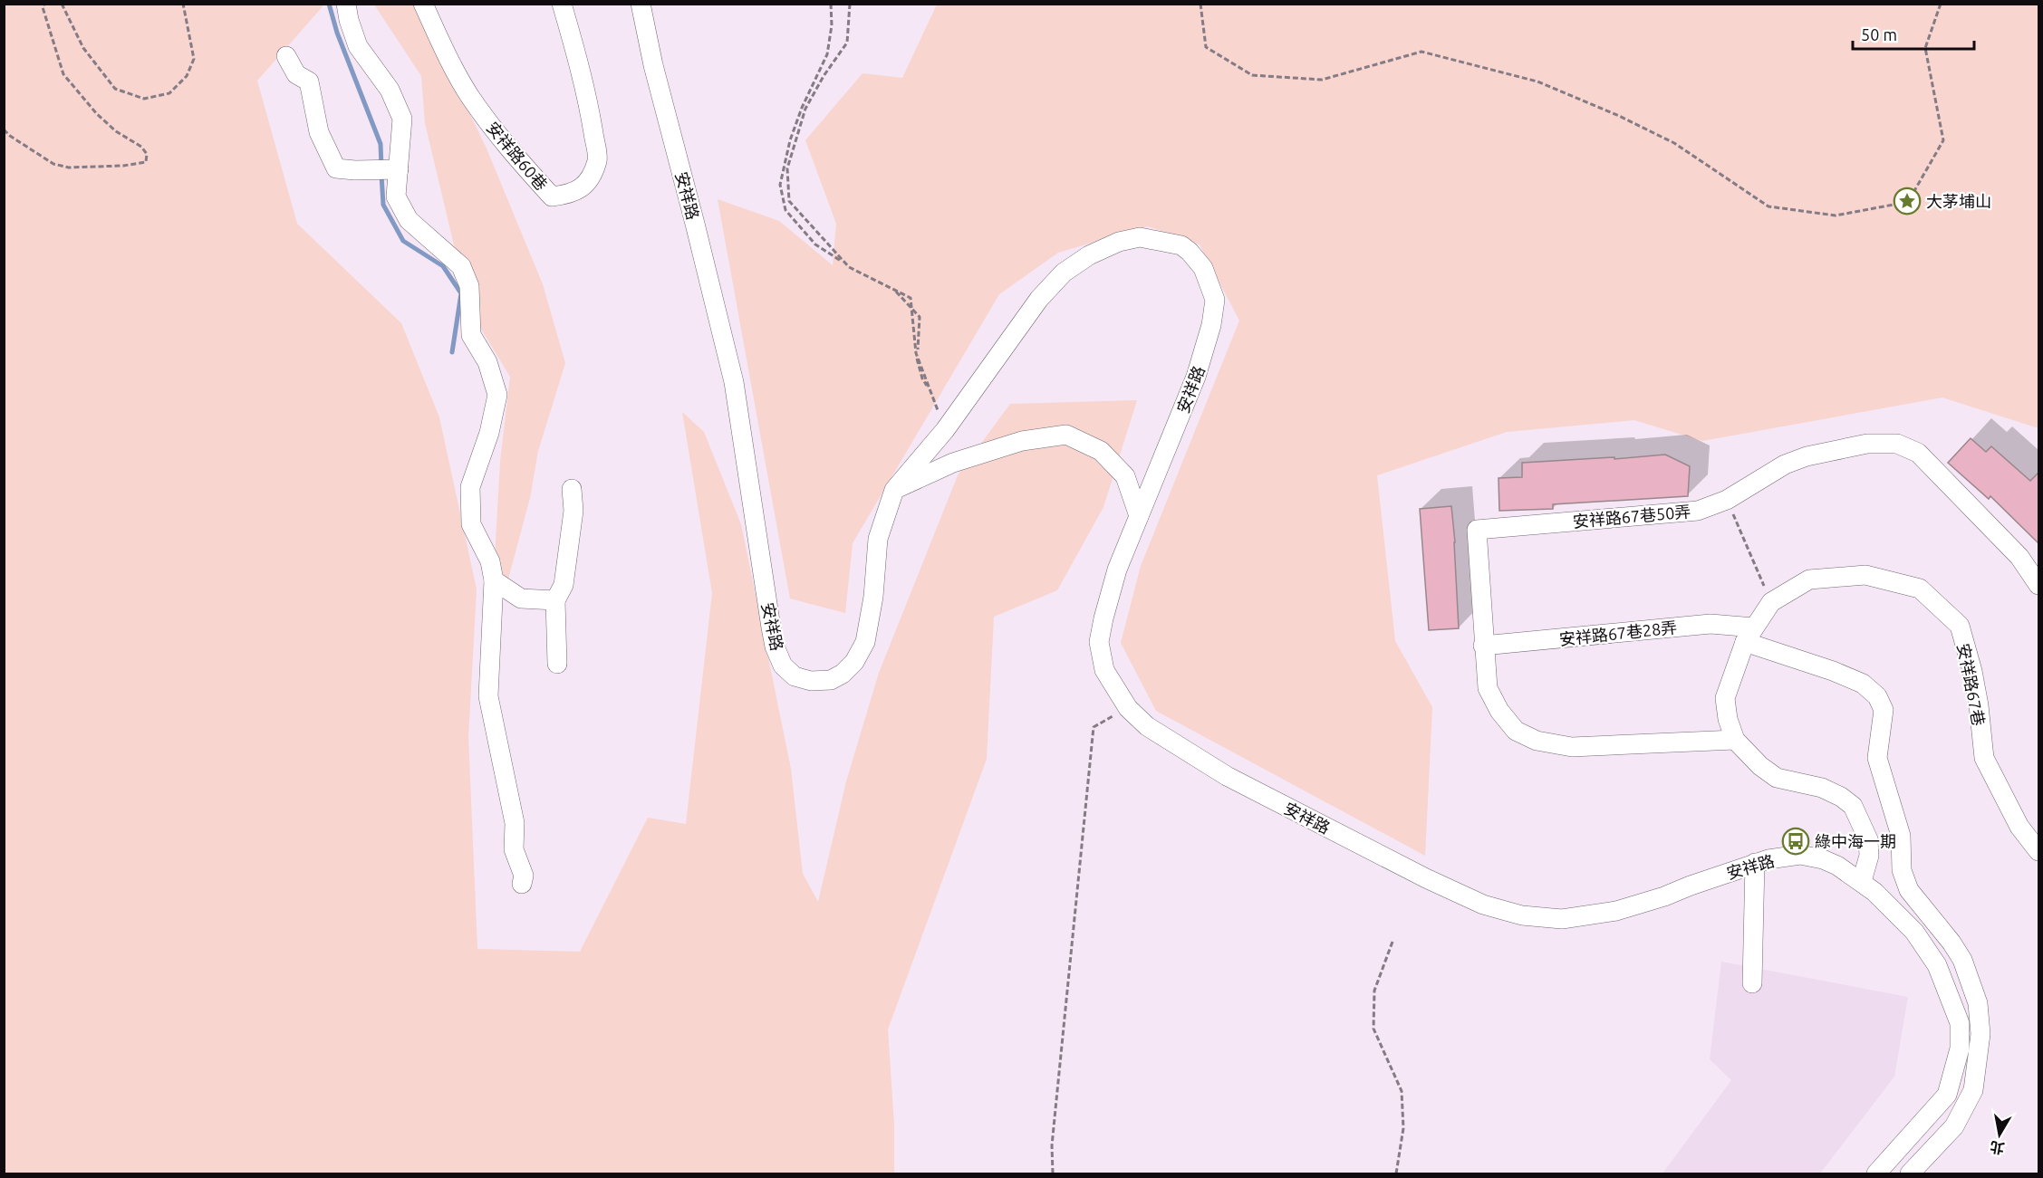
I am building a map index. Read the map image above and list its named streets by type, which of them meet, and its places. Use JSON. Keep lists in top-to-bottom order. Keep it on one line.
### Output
{"streets":{"street":["安祥路60巷","安祥路","安祥路67巷50弄","安祥路67巷28弄","安祥路67巷"]},"crossings":[["安祥路","安祥路67巷"],["安祥路67巷50弄","安祥路67巷28弄"],["安祥路67巷28弄","安祥路67巷"]],"places":{"place":["大茅埔山"],"bus stop":["綠中海一期"]},"scale_bar":"50 m","north":"bottom"}
